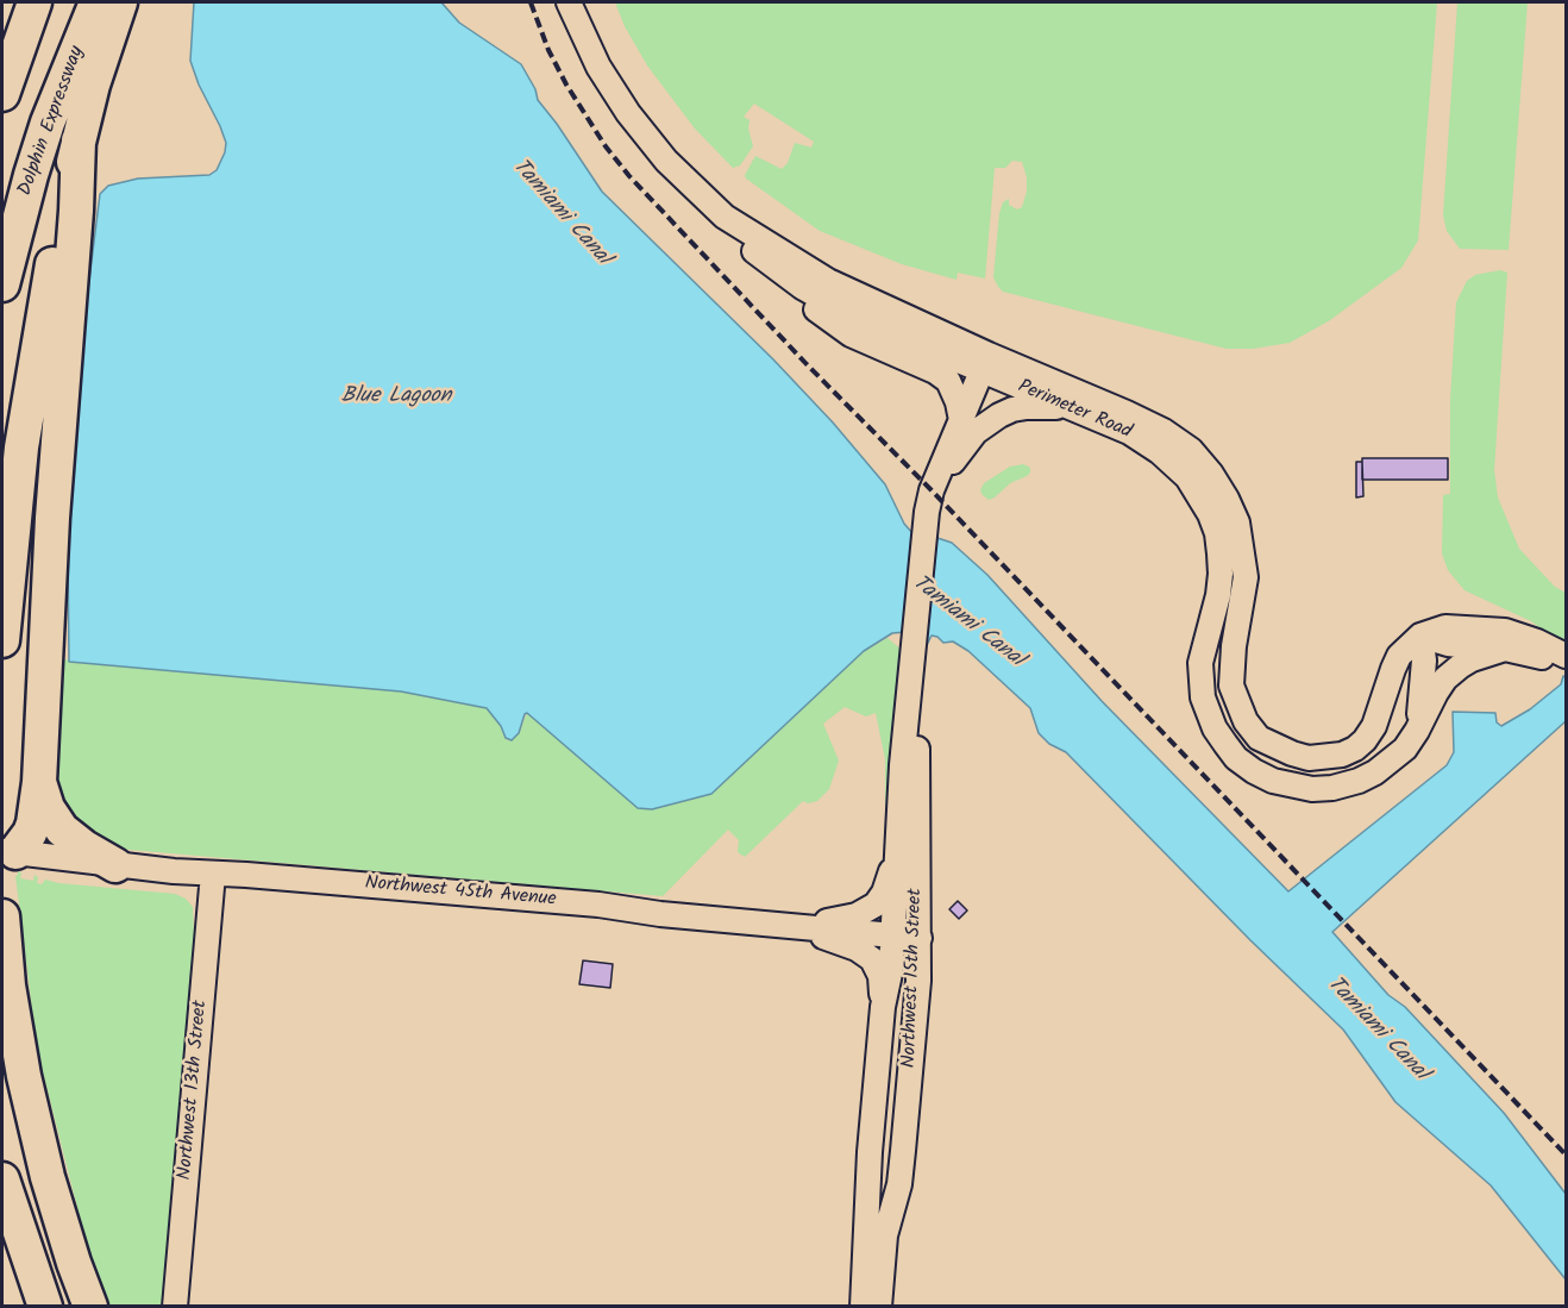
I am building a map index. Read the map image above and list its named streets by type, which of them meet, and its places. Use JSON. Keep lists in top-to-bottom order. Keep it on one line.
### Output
{"streets":{"highway":["Dolphin Expressway"],"street":["Perimeter Road","Northwest 45th Avenue","Northwest 15th Street","Northwest 13th Street"]},"crossings":[["Perimeter Road","Northwest 15th Street"],["Northwest 45th Avenue","Northwest 15th Street"],["Northwest 45th Avenue","Northwest 13th Street"]],"water":["Tamiami Canal","Blue Lagoon"]}
